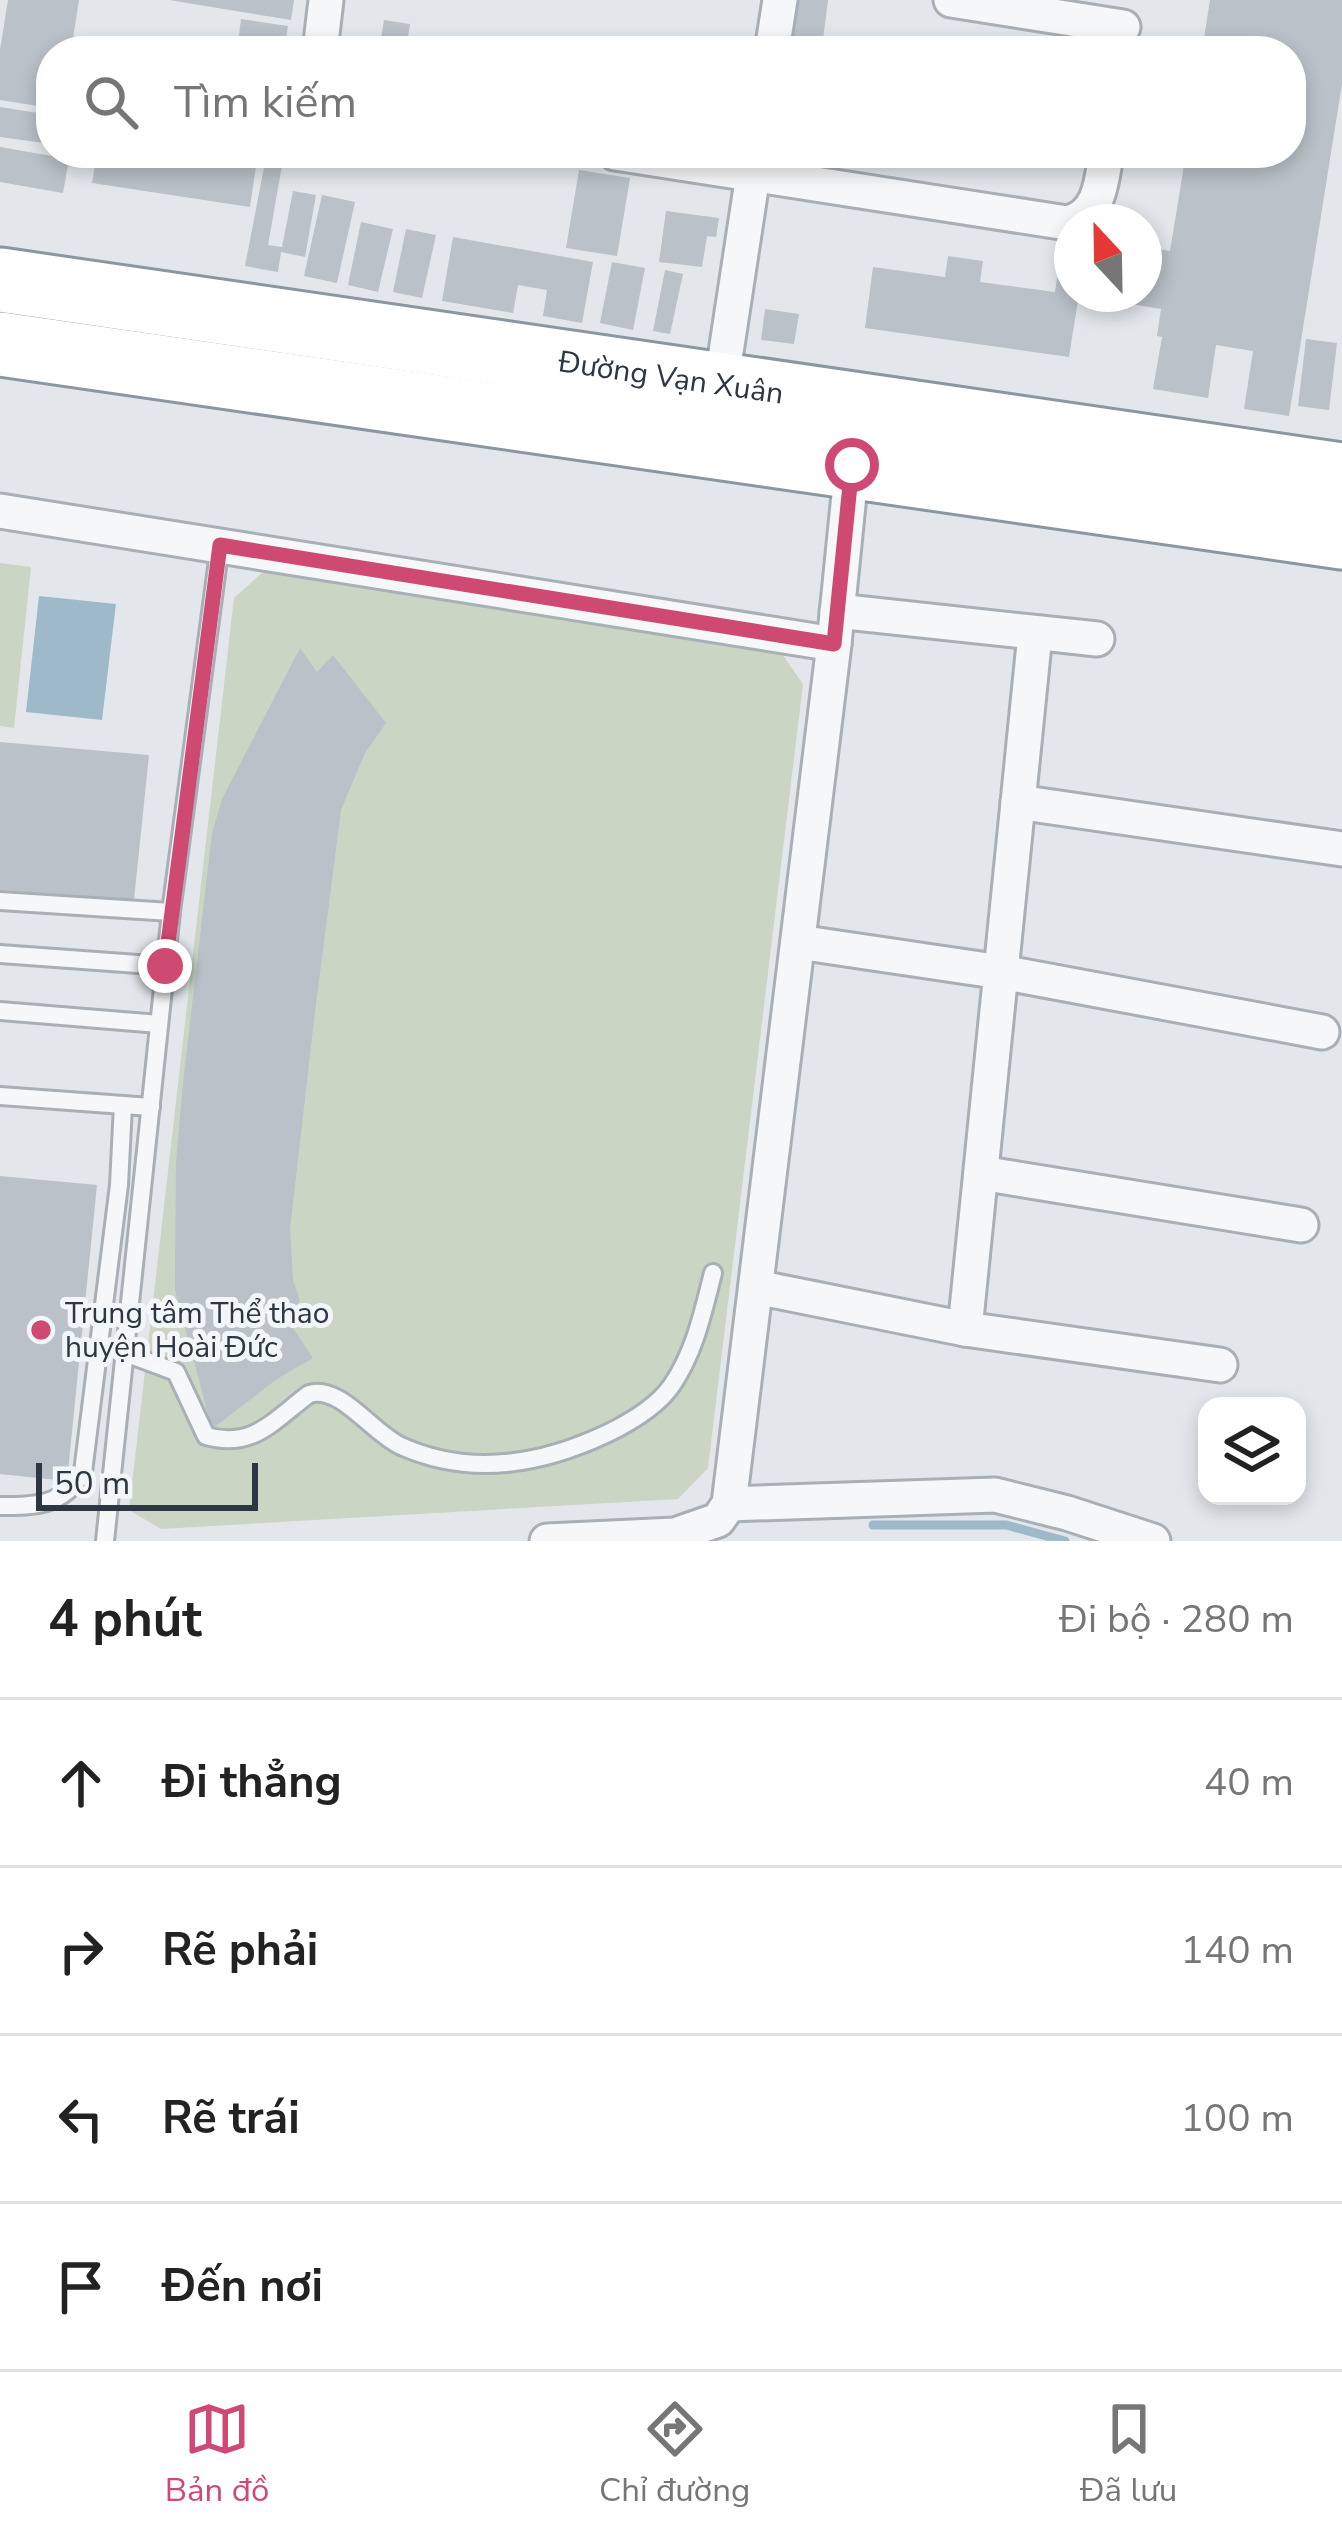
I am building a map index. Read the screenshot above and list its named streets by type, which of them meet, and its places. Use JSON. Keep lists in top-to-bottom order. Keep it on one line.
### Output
{"streets":{"highway":["Đường Vạn Xuân"]},"places":["Trung tâm Thể thao huyện Hoài Đức"],"scale_bar":"50 m","north":"top","page":{"search":"Tìm kiếm","scale":"50 m","heading":["4 phút","Đi bộ · 280 m"],"list":[["Đi thẳng","40 m"],["Rẽ phải","140 m"],["Rẽ trái","100 m"],"Đến nơi"],"nav":["Bản đồ","Chỉ đường","Đã lưu"]}}
